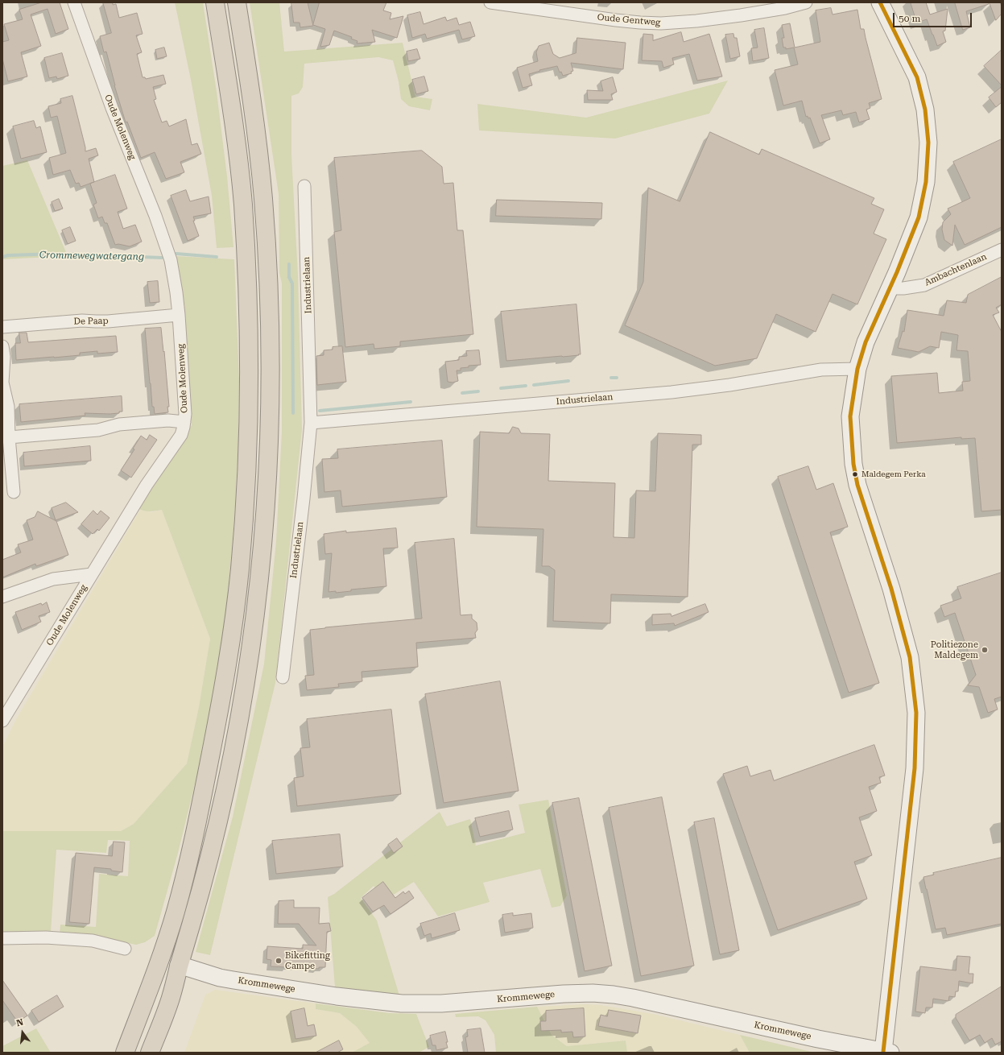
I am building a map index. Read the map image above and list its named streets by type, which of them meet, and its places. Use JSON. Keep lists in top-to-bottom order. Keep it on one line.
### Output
{"streets":{"street":["Oude Gentweg","Oude Molenweg","Ambachtenlaan","Industrielaan","De Paap","Krommewege"]},"crossings":[["Oude Molenweg","De Paap"]],"water":["Crommewegwatergang"],"places":["Maldegem Perka","Politiezone Maldegem","Bikefitting Campe"],"scale_bar":"50 m","north":"top"}
